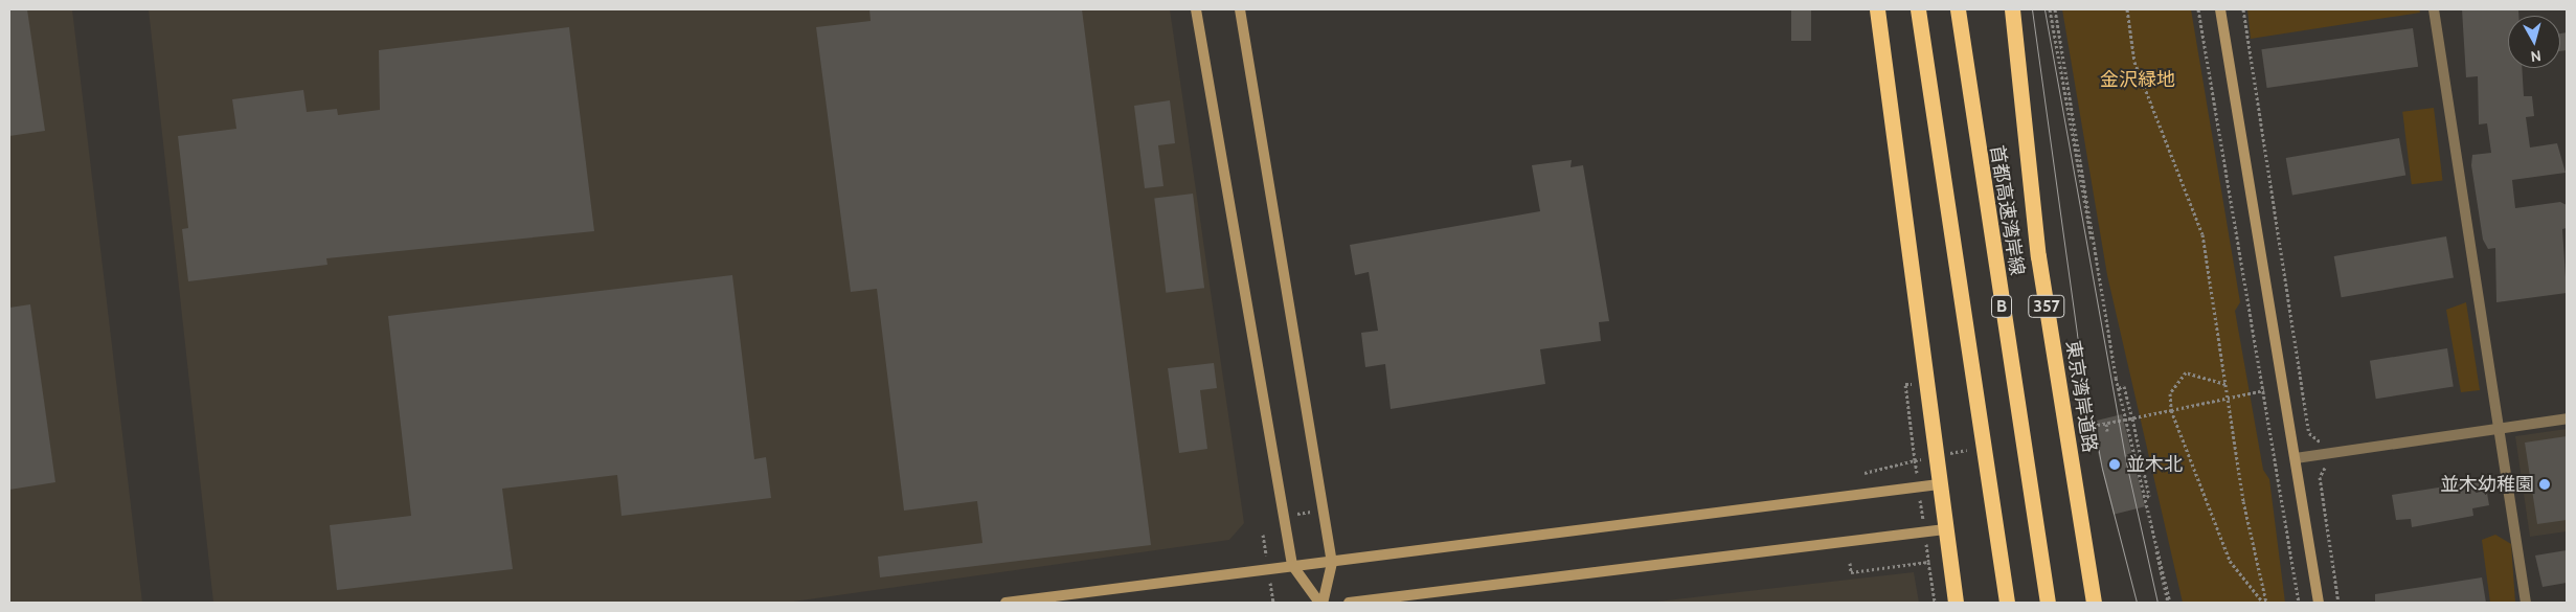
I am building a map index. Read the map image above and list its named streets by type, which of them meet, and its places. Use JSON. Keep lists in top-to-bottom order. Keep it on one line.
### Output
{"streets":{"highway":["首都高速湾岸線","B","357","東京湾岸道路"]},"parks":["金沢緑地"],"places":["並木北","並木幼稚園"],"north":"bottom"}
